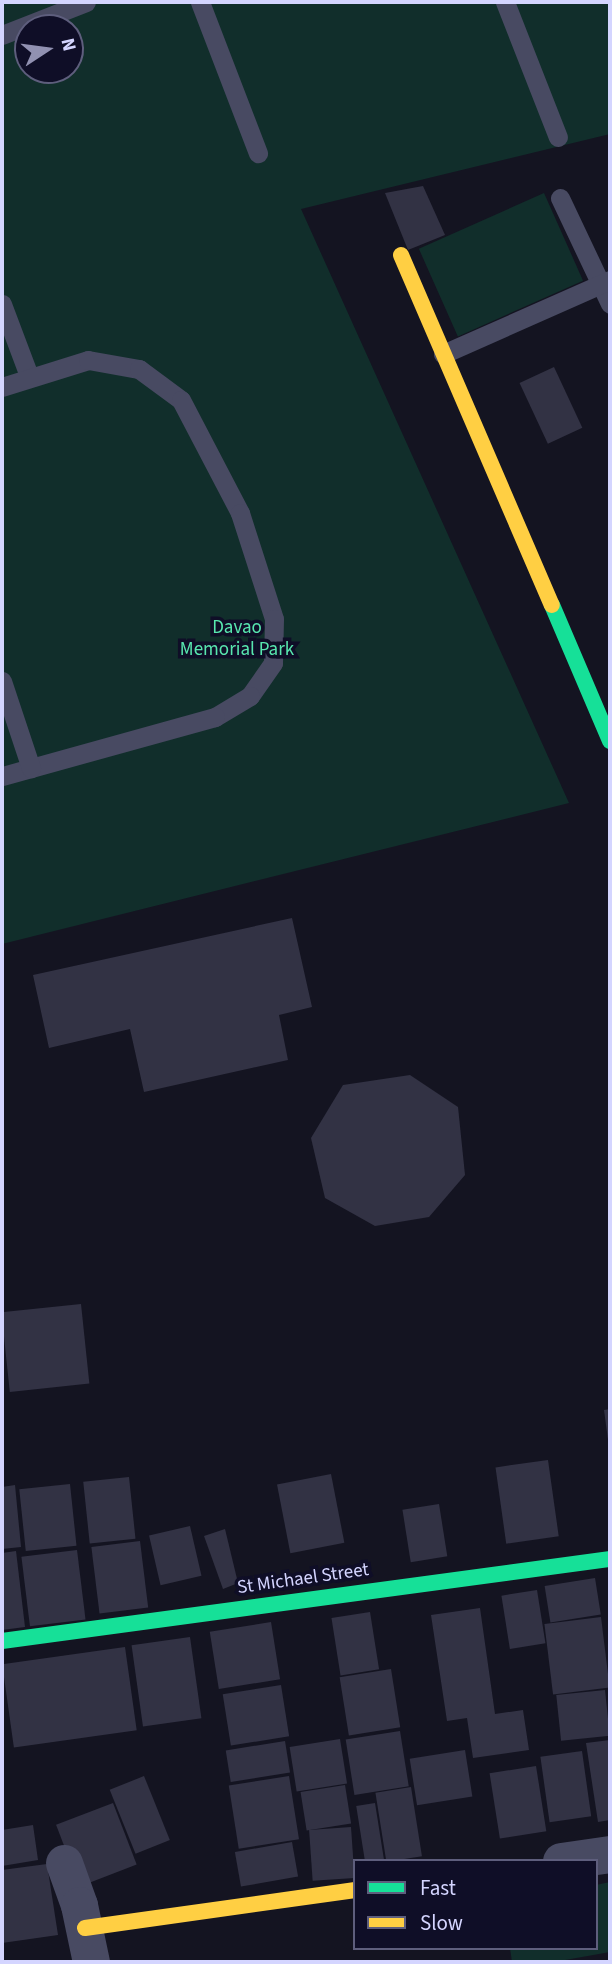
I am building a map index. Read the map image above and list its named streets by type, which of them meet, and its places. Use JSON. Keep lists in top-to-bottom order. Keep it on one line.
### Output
{"streets":{"street":["St Michael Street"]},"parks":["Davao Memorial Park"],"legend":["Fast","Slow"],"north":"right"}
